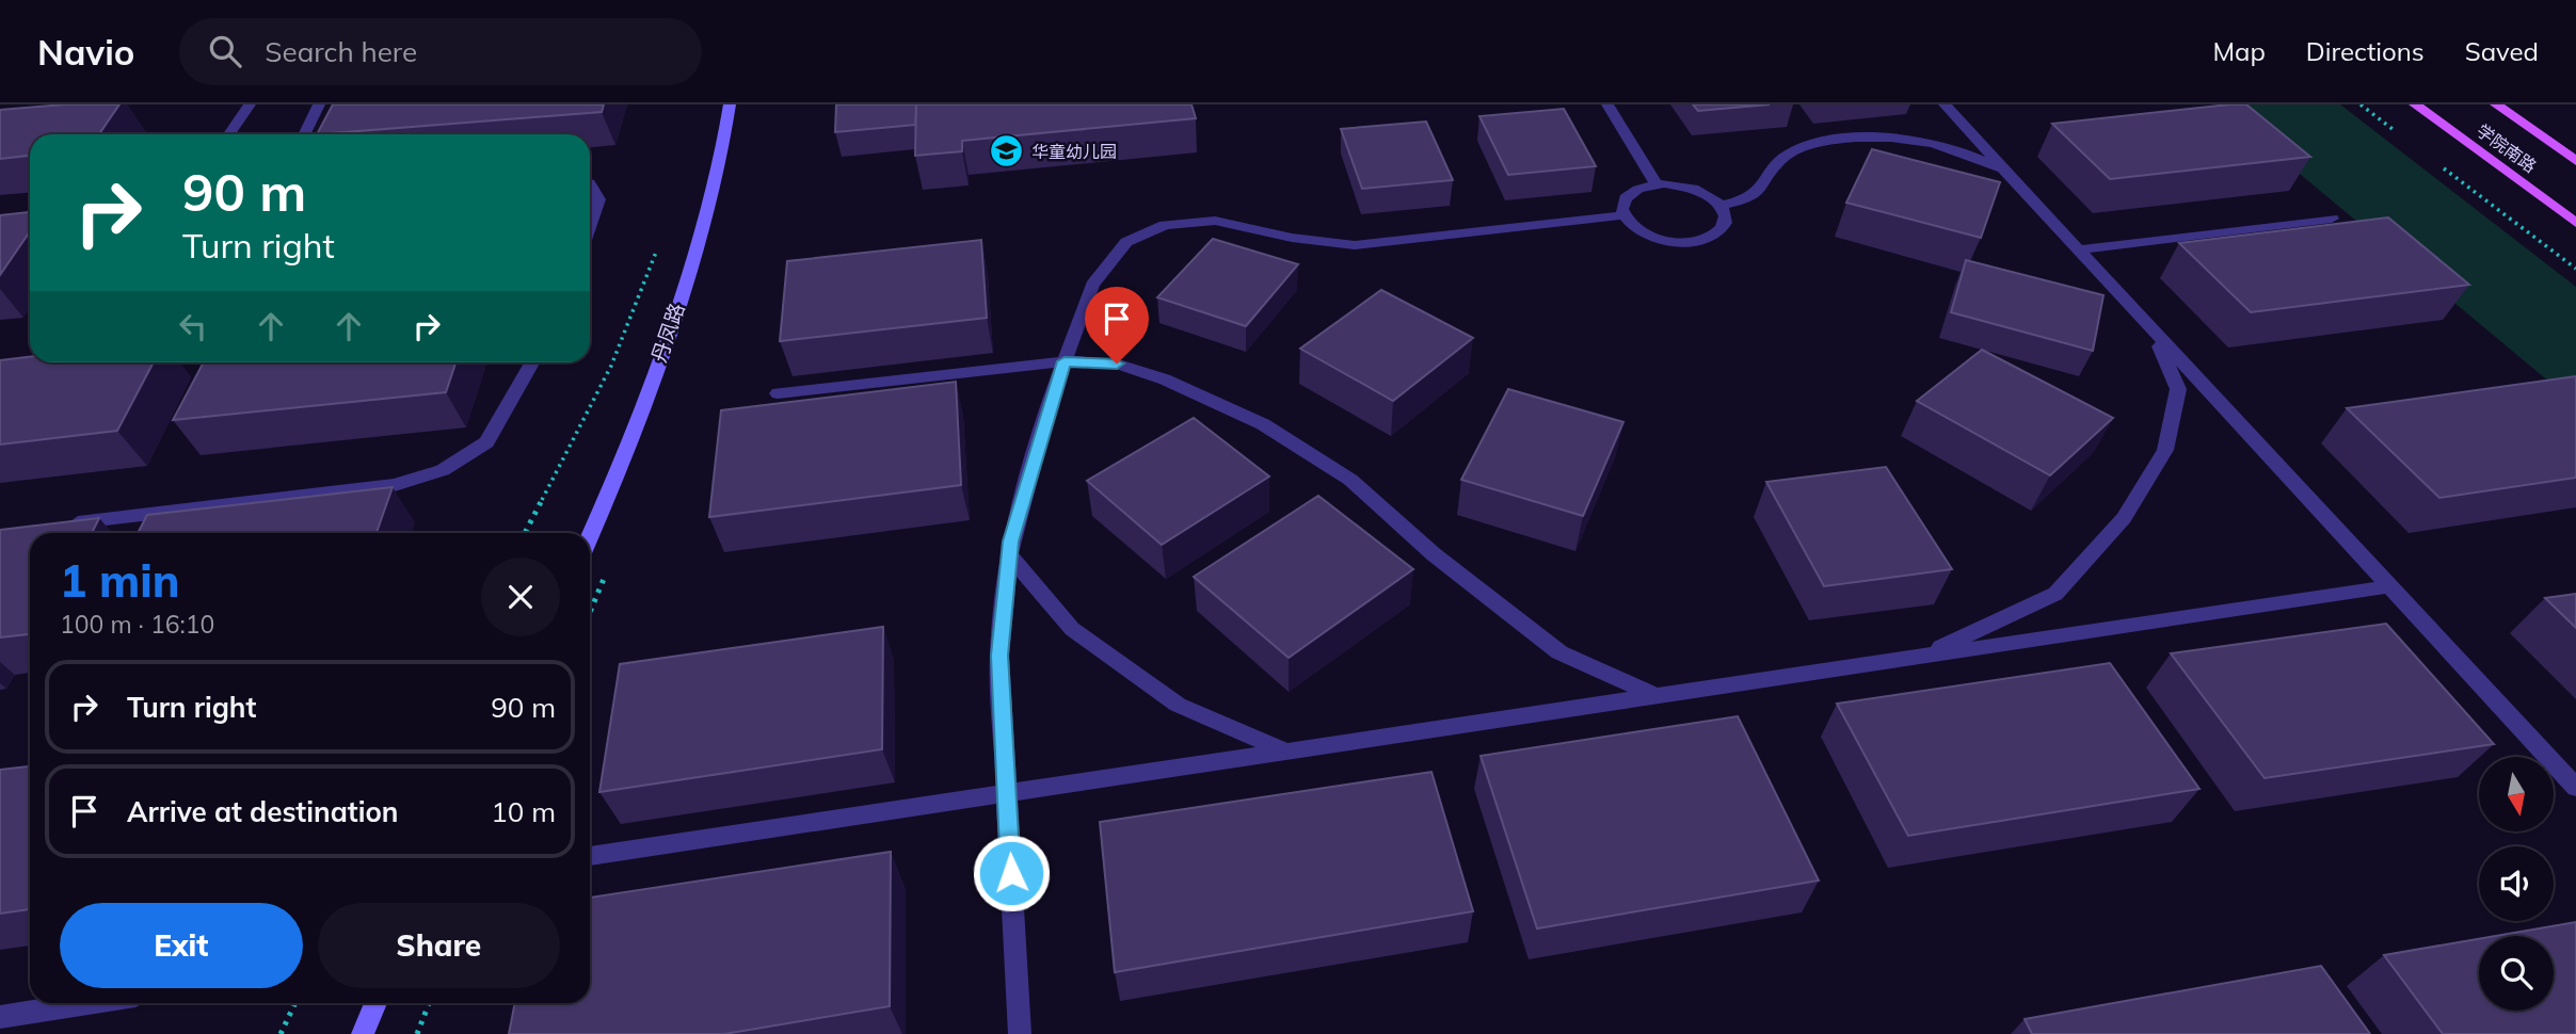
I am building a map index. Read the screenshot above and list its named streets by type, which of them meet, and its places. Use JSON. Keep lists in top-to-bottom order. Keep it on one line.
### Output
{"streets":{"main road":["学院南路","丹凤路"]},"places":{"school or university":["华童幼儿园"]},"north":"bottom","page":{"header":"Navio","search":"Search here","nav":["Map","Directions","Saved"],"turn":["90 m","Turn right"],"heading":["1 min","100 m · 16:10"],"list":[{"name":"Turn right","value":"90 m"},{"name":"Arrive at destination","value":"10 m"}],"buttons":["Exit","Share"]}}
